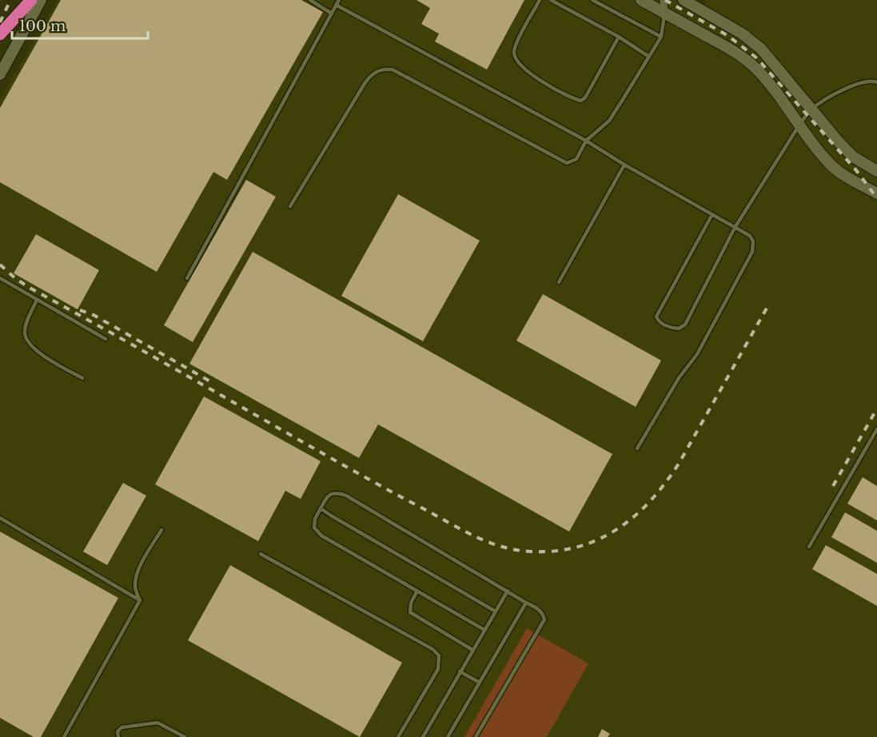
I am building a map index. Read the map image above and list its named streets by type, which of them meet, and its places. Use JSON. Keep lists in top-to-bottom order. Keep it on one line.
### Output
{"scale_bar":"100 m"}
